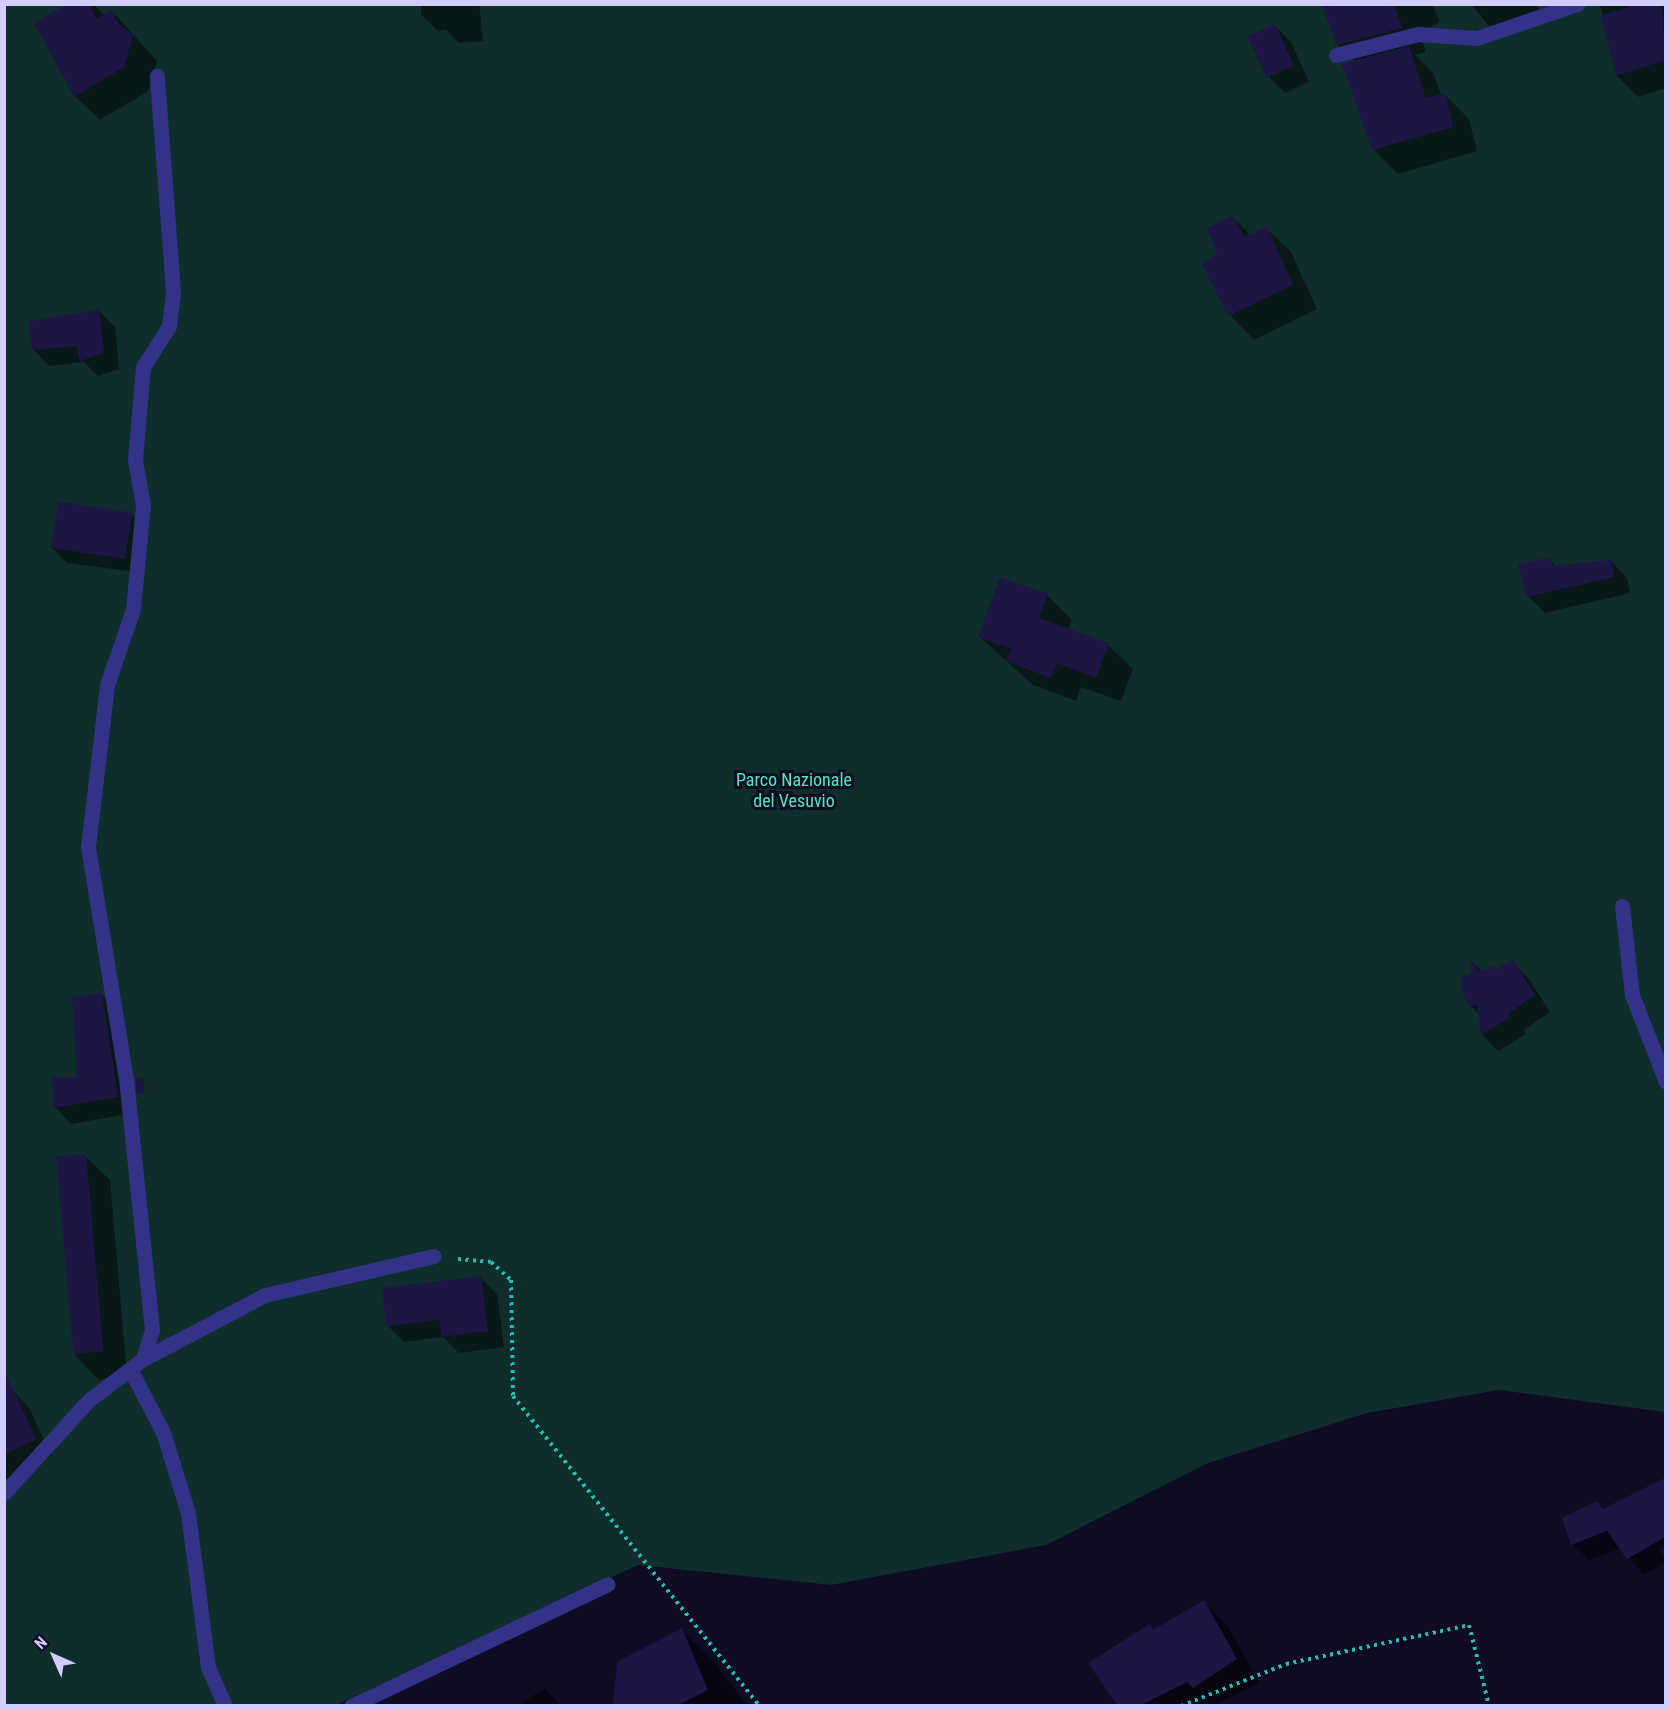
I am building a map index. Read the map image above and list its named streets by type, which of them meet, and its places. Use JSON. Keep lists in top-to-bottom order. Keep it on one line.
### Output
{"parks":["Parco Nazionale del Vesuvio"],"north":"top left"}
